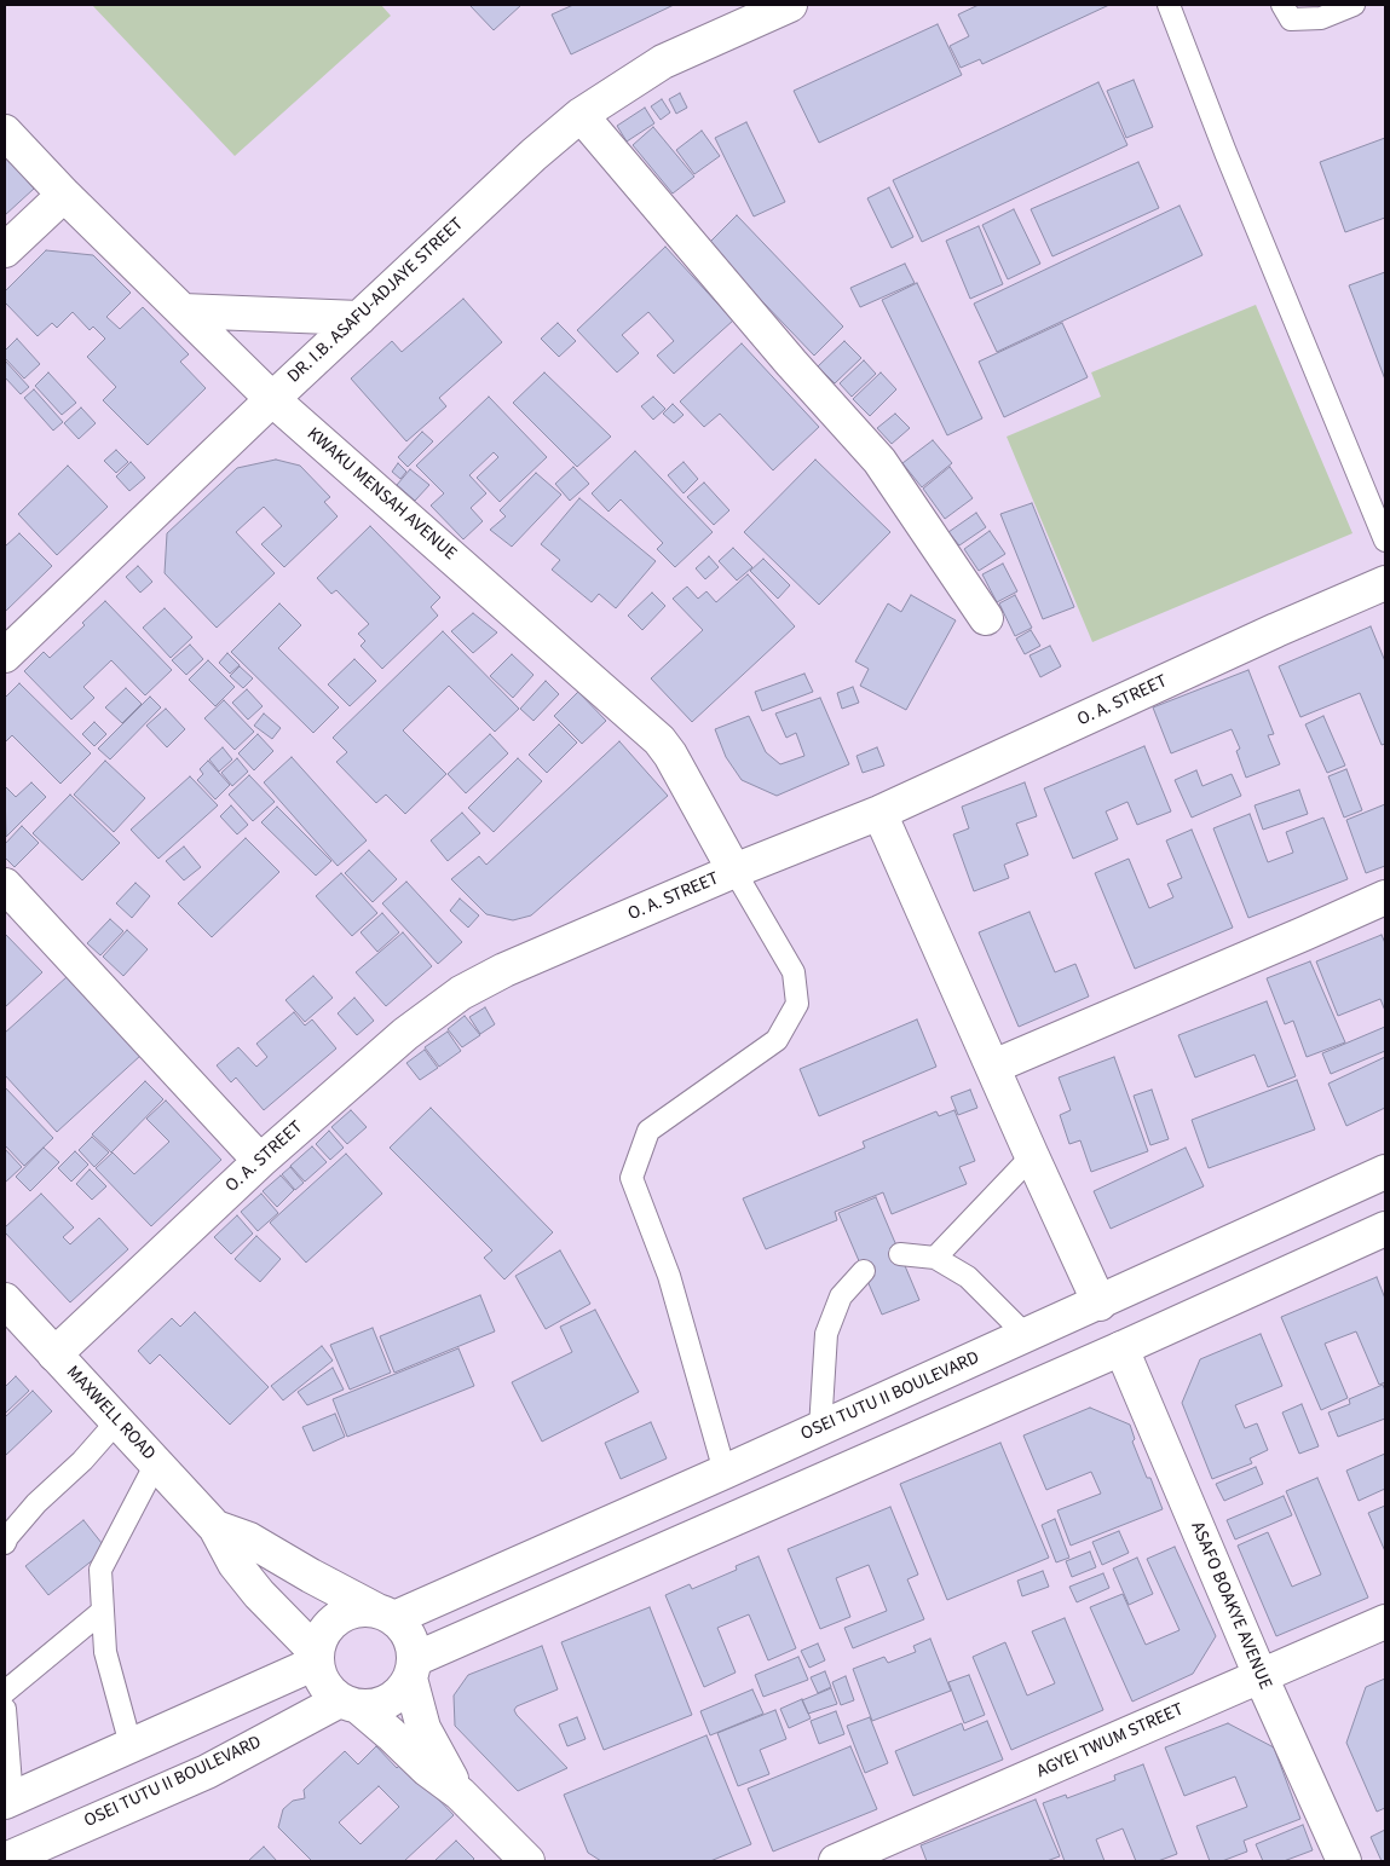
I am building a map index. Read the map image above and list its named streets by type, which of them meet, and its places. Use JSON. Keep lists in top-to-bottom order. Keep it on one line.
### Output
{"streets":{"street":["DR. I.B. ASAFU-ADJAYE STREET","KWAKU MENSAH AVENUE","O. A. STREET","OSEI TUTU II BOULEVARD","MAXWELL ROAD","ASAFO BOAKYE AVENUE","AGYEI TWUM STREET"]},"crossings":[["DR. I.B. ASAFU-ADJAYE STREET","KWAKU MENSAH AVENUE"],["KWAKU MENSAH AVENUE","O. A. STREET"],["O. A. STREET","MAXWELL ROAD"],["OSEI TUTU II BOULEVARD","MAXWELL ROAD"],["ASAFO BOAKYE AVENUE","AGYEI TWUM STREET"]]}
